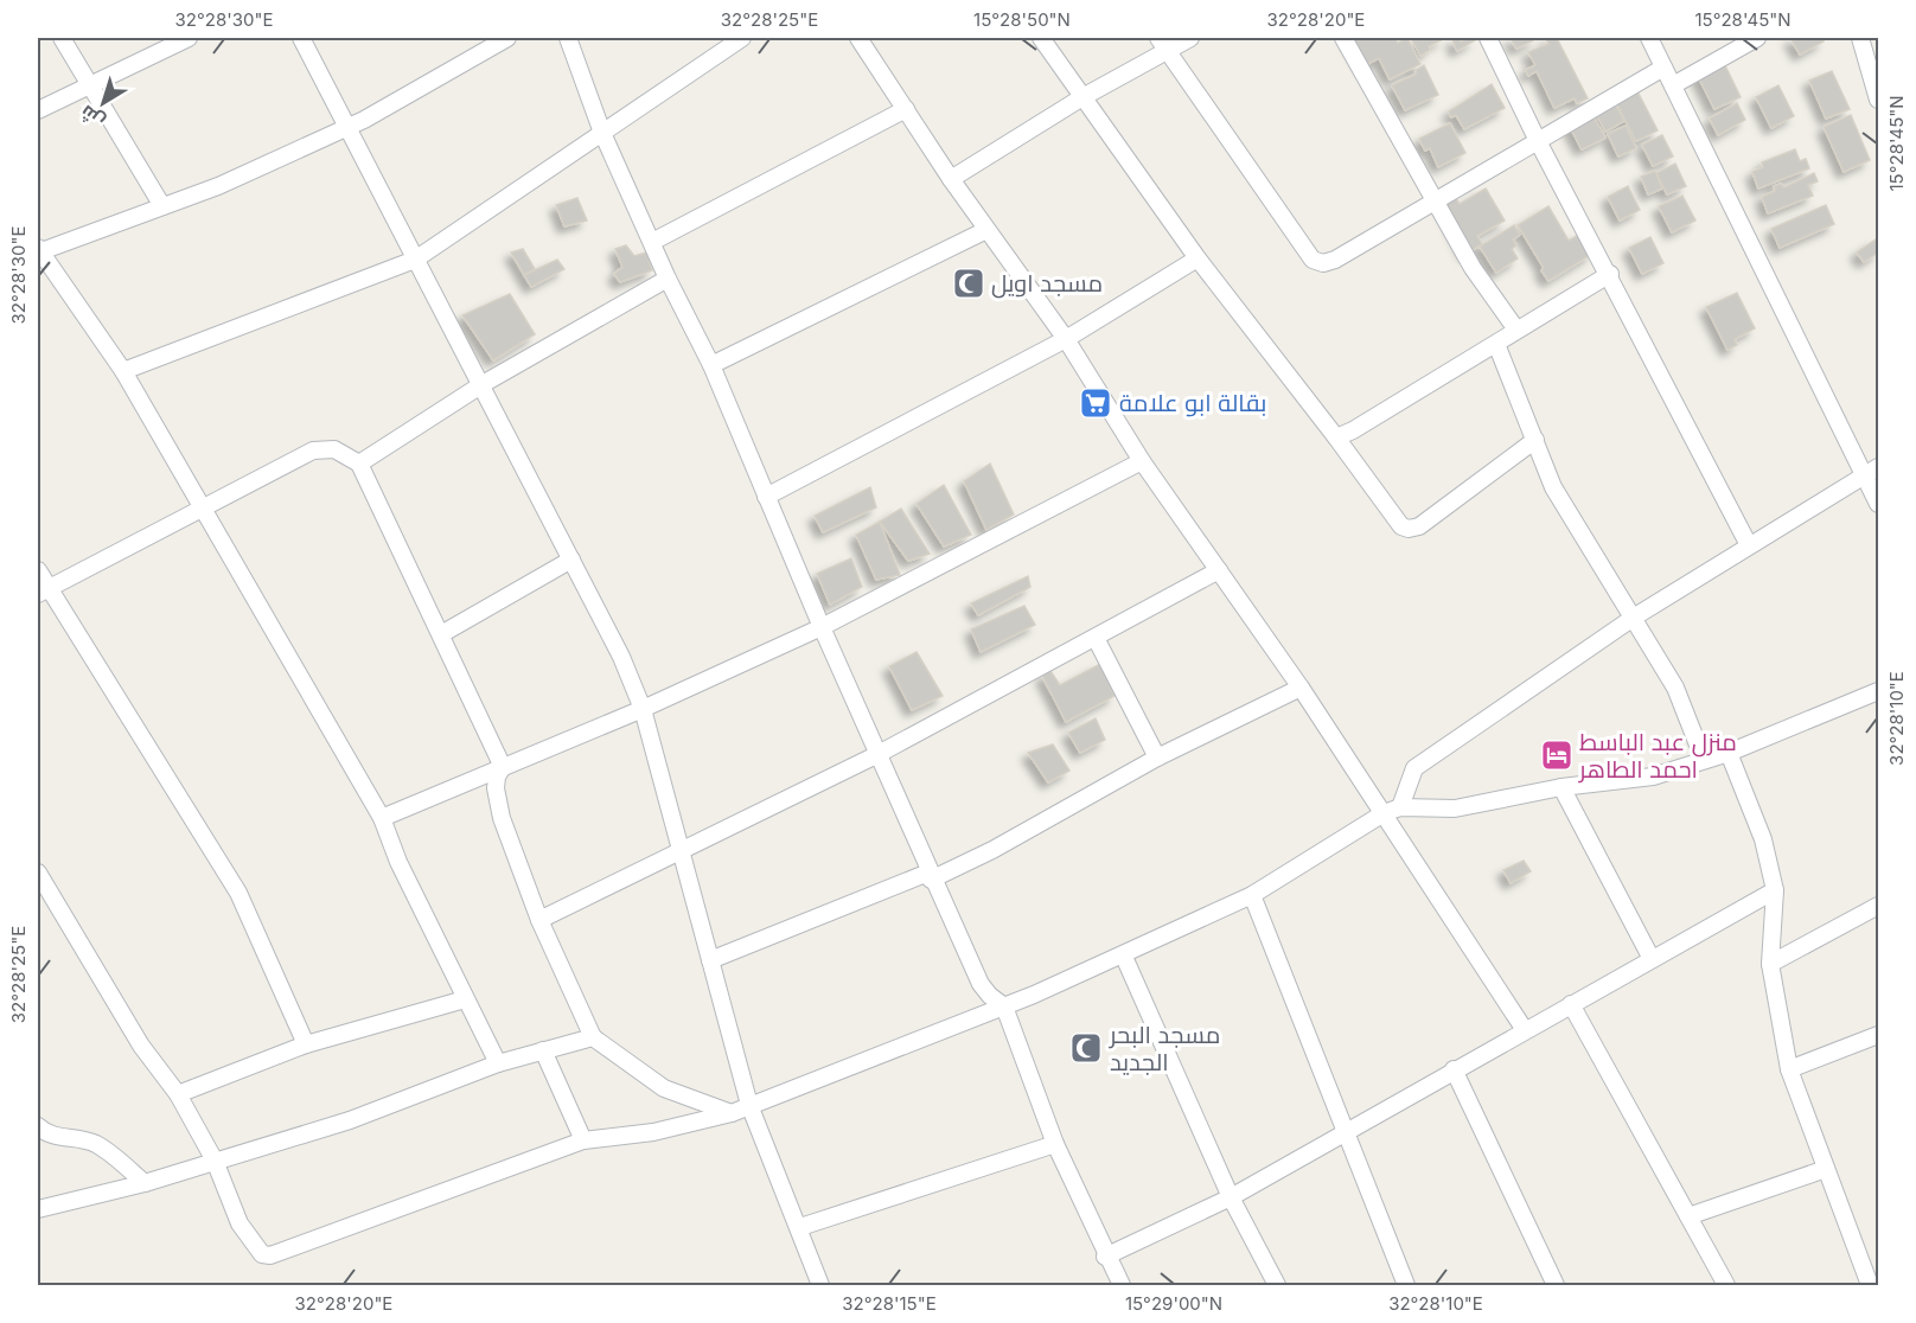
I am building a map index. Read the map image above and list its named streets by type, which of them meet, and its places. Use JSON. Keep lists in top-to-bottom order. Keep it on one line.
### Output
{"places":{"mosque":["مسجد اويل","مسجد البحر الجديد"],"supermarket":["بقالة ابو علامة"],"hotel":["منزل عبد الباسط احمد الطاهر"]},"north":"bottom left","coordinates":["32°28'30\"E","32°28'25\"E","15°28'50\"N","32°28'20\"E","15°28'45\"N","32°28'10\"E","32°28'15\"E","15°29'00\"N"]}
